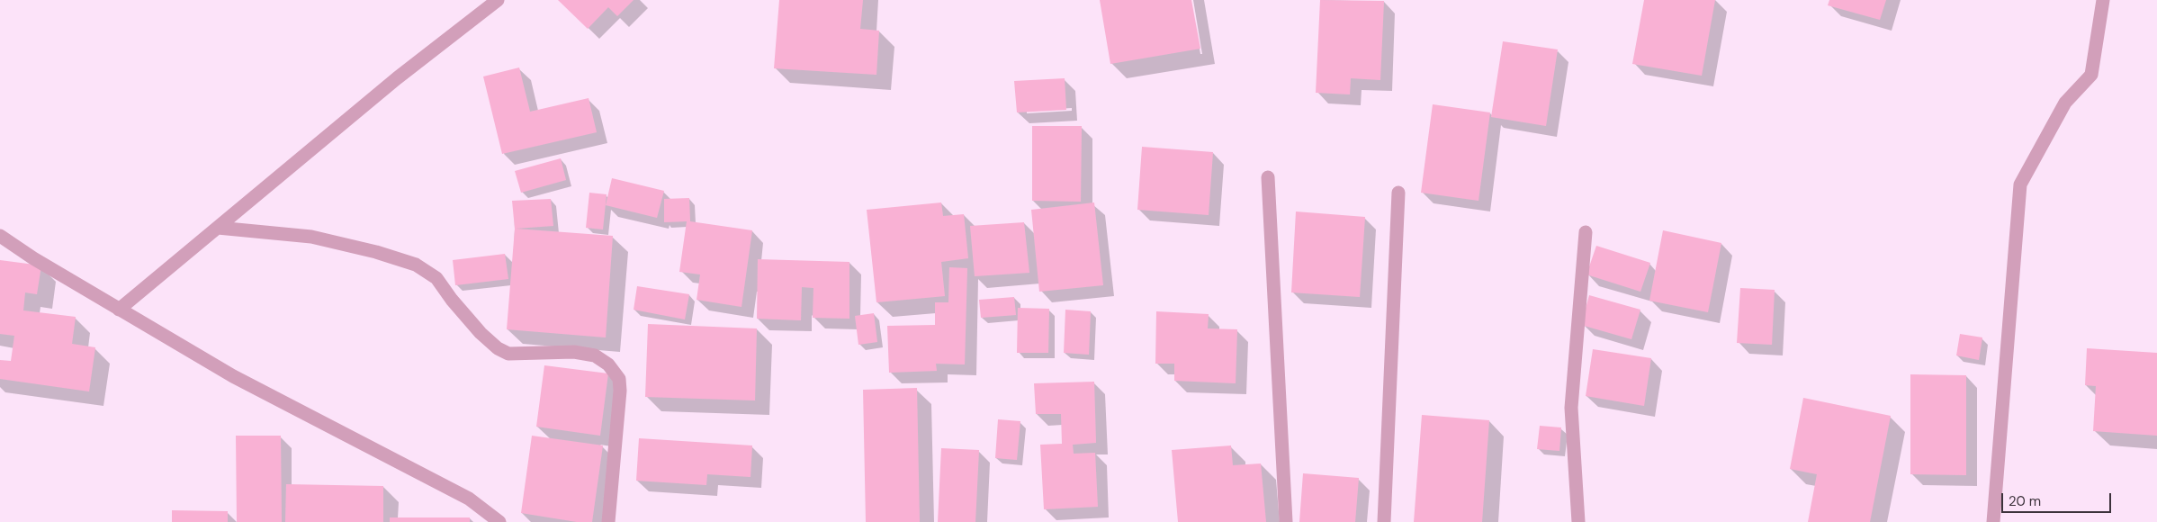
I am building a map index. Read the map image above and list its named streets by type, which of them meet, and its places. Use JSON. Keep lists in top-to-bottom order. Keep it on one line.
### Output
{"scale_bar":"20 m"}
